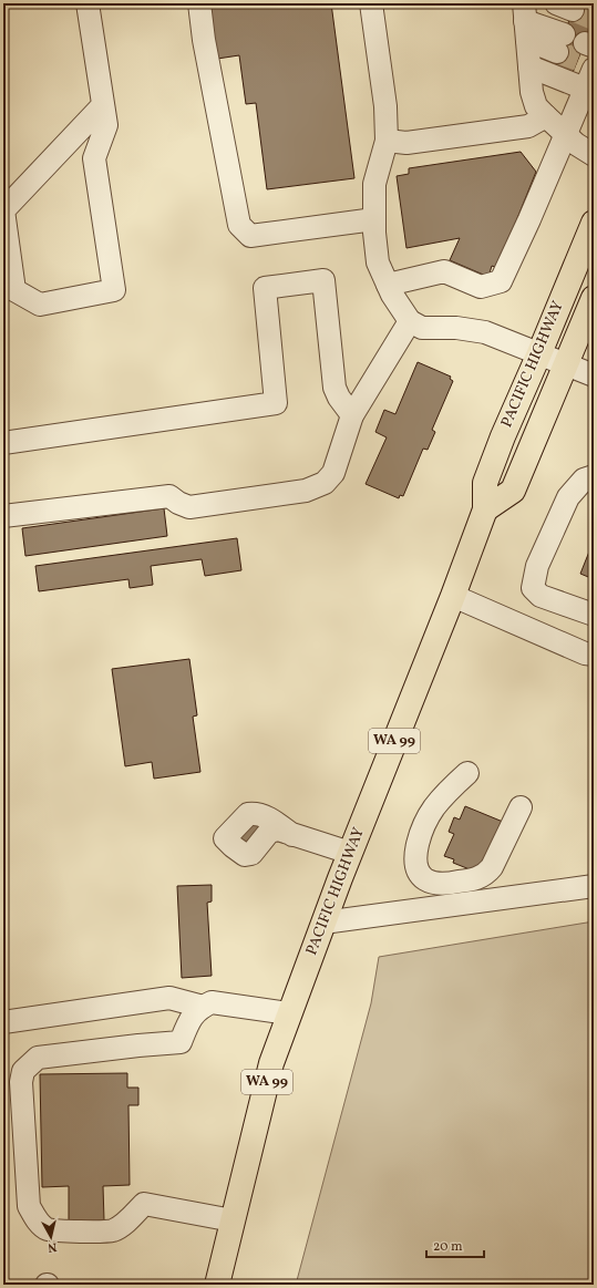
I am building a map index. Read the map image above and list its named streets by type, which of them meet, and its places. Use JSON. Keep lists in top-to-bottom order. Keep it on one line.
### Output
{"streets":{"highway":["PACIFIC HIGHWAY","WA 99"]},"scale_bar":"20 m","north":"bottom"}
